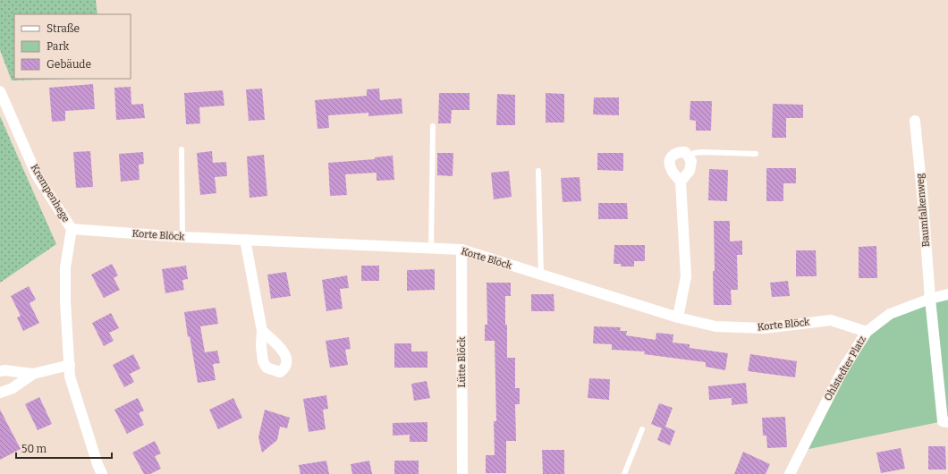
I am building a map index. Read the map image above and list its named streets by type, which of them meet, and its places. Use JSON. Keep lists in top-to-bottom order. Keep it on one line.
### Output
{"streets":{"street":["Krempenhege","Baumfalkenweg","Korte Blöck","Lütte Blöck","Ohlstedter Platz"]},"crossings":[["Krempenhege","Korte Blöck"],["Baumfalkenweg","Ohlstedter Platz"],["Korte Blöck","Lütte Blöck"],["Korte Blöck","Ohlstedter Platz"]],"legend":["Straße","Park","Gebäude"],"scale_bar":"50 m"}
